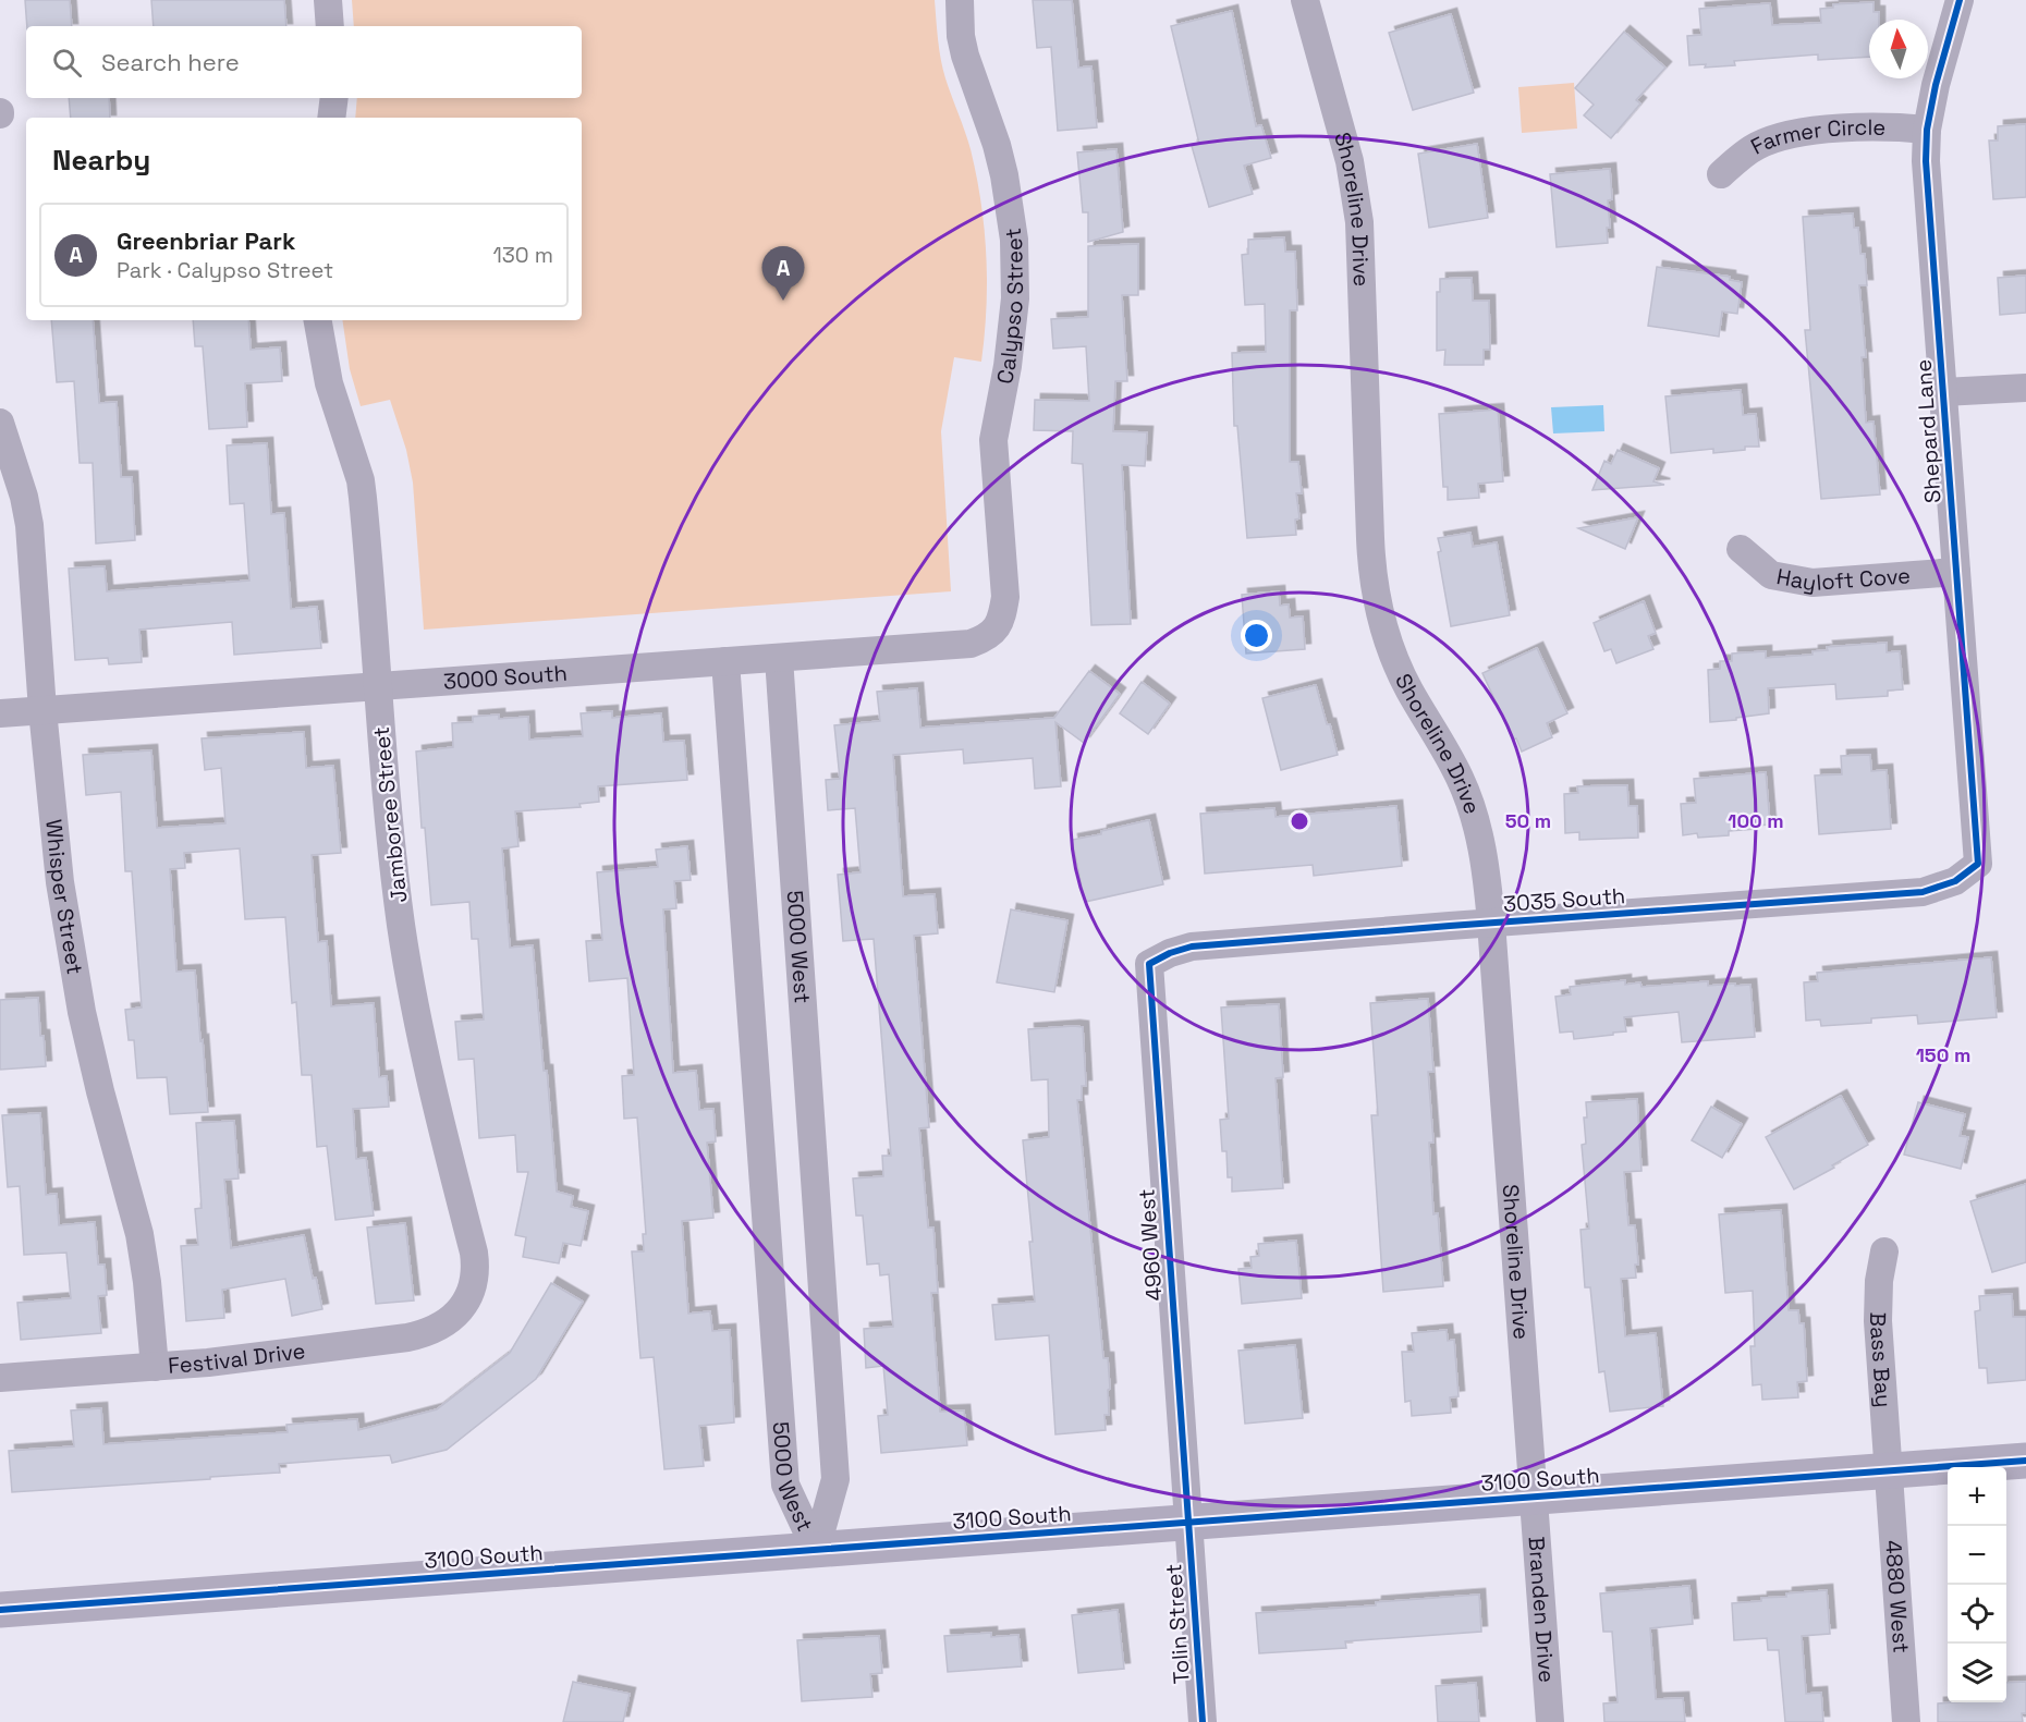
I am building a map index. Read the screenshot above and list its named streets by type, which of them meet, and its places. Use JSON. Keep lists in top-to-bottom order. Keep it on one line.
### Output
{"streets":{"main road":["3100 South"],"street":["Farmer Circle","Shoreline Drive","Calypso Street","Shepard Lane","Hayloft Cove","3000 South","Jamboree Street","Whisper Street","3035 South","5000 West","4960 West","Festival Drive","Bass Bay","4880 West","Branden Drive","Tolin Street"]},"crossings":[["Farmer Circle","Shepard Lane"],["Shoreline Drive","3035 South"],["Shoreline Drive","3100 South"],["Shoreline Drive","Branden Drive"],["Calypso Street","3000 South"],["Shepard Lane","Hayloft Cove"],["Shepard Lane","3035 South"],["3000 South","Jamboree Street"],["3000 South","Whisper Street"],["3000 South","5000 West"],["Jamboree Street","Festival Drive"],["Whisper Street","Festival Drive"],["3035 South","4960 West"],["5000 West","3100 South"],["4960 West","3100 South"],["4960 West","Tolin Street"],["Bass Bay","3100 South"],["Bass Bay","4880 West"],["3100 South","4880 West"],["3100 South","Branden Drive"],["3100 South","Tolin Street"]],"north":"top","page":{"search":"Search here","heading":"Nearby","list":[{"mark":"A","name":"Greenbriar Park","note":"Park · Calypso Street","value":"130 m"}],"pins":"A","map_buttons":["+","−"]},"rings":["50 m","100 m","150 m"]}
